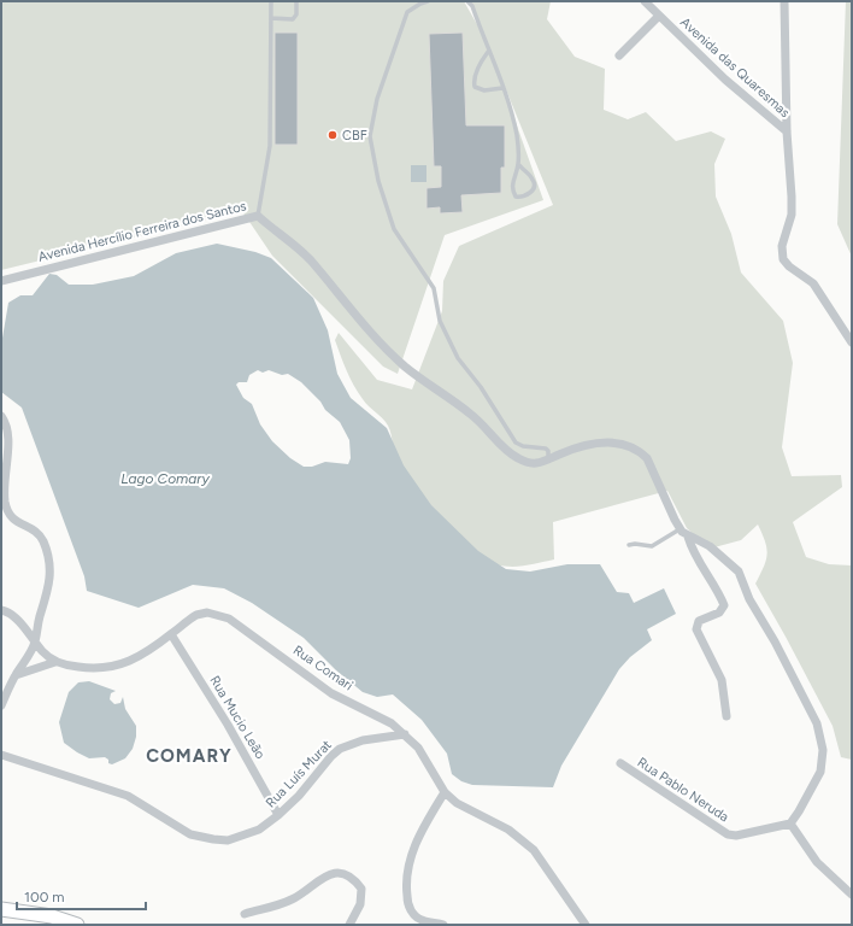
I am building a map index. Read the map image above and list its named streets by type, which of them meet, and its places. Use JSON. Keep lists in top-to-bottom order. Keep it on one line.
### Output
{"streets":{"street":["Avenida das Quaresmas","Avenida Hercílio Ferreira dos Santos","Rua Comari","Rua Mucio Leão","Rua Luís Murat","Rua Pablo Neruda"]},"crossings":[["Avenida Hercílio Ferreira dos Santos","Rua Pablo Neruda"],["Rua Comari","Rua Mucio Leão"],["Rua Comari","Rua Luís Murat"],["Rua Mucio Leão","Rua Luís Murat"]],"districts":["COMARY"],"water":["Lago Comary"],"places":["CBF"],"scale_bar":"100 m"}
